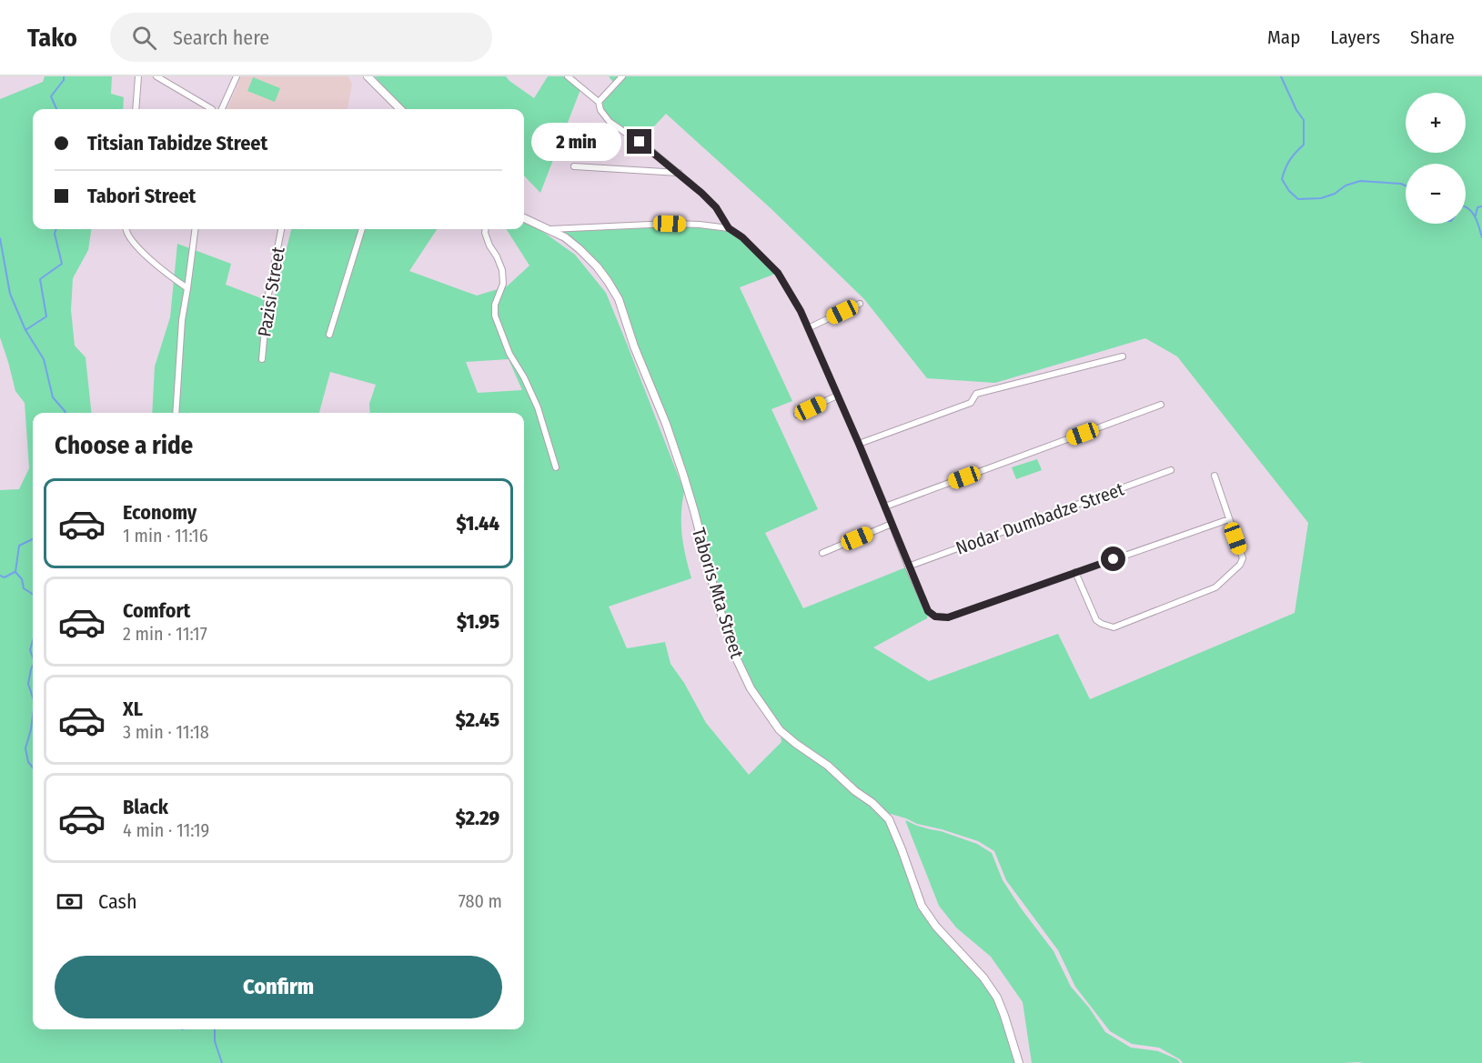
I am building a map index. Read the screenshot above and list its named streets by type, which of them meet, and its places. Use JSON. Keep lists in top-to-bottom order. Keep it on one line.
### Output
{"streets":{"main road":["Taboris Mta Street"],"street":["Pazisi Street","Nodar Dumbadze Street"]},"page":{"header":"Tako","search":"Search here","nav":["Map","Layers","Share"],"map_buttons":["+","−"],"banner":["Titsian Tabidze Street","Tabori Street"],"bubble":"2 min","heading":"Choose a ride","list":[{"name":"Economy","note":"1 min · 11:16","value":"$1.44"},{"name":"Comfort","note":"2 min · 11:17","value":"$1.95"},{"name":"XL","note":"3 min · 11:18","value":"$2.45"},{"name":"Black","note":"4 min · 11:19","value":"$2.29"}],"pay":["Cash","780 m"],"buttons":"Confirm"}}
